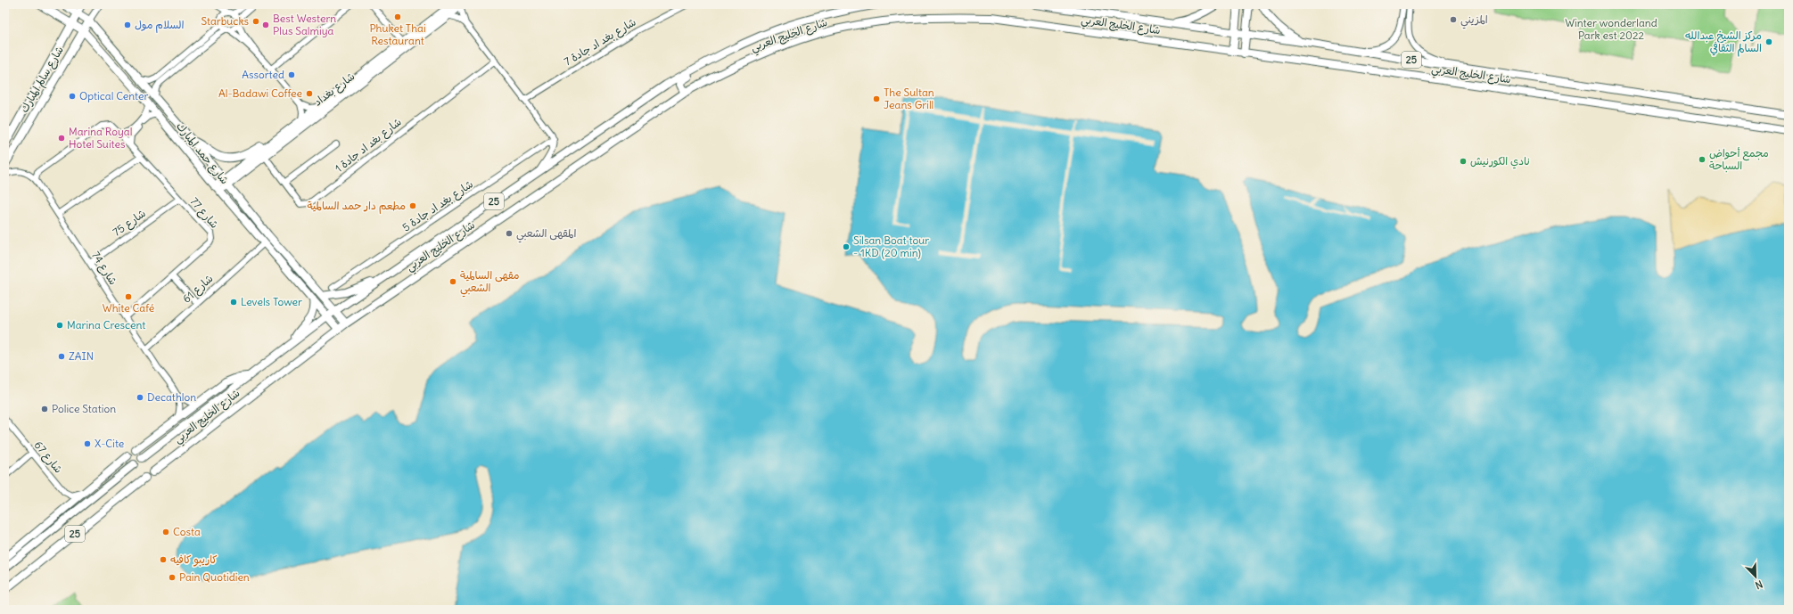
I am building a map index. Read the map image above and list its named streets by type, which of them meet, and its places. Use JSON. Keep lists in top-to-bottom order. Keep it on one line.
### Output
{"streets":{"main road":["شارع الخليج العربي","25","شارع سالم المبارك","شارع بغداد","شارع حمد المبارك"],"street":["شارع بغد اد جادة 7","شارع بغد اد جادة 1","شارع بغد اد جادة 5","شارع 77","شارع 75","شارع 74","شارع 61","شارع 67"]},"crossings":[["شارع الخليج العربي","شارع حمد المبارك"],["شارع سالم المبارك","شارع حمد المبارك"],["شارع بغداد","شارع بغد اد جادة 1"],["شارع بغداد","شارع حمد المبارك"],["شارع حمد المبارك","شارع 61"],["شارع 77","شارع 75"],["شارع 77","شارع 74"],["شارع 75","شارع 74"],["شارع 74","شارع 61"]],"parks":["Winter wonderland Park est 2022"],"places":["Phuket Thai Restaurant","المزيني","Starbucks","السلام مول","Best Western Plus Salmiya","مركز الشيخ عبدالله السالم الثقافي","Assorted","Al-Badawi Coffee","Optical Center","The Sultan Jeans Grill","Marina Royal Hotel Suites","مجمع أحواض السباحة","نادي الكورنيش","مطعم دار حمد السالمية","المقهى الشعبي","Silsan Boat tour - 1KD (20 min)","مقهى السالمية الشعبي","White Café","Levels Tower","Marina Crescent","ZAIN","Decathlon","Police Station","X-Cite","Costa","كاريبو كافيه","Pain Quotidien"],"north":"bottom right"}
